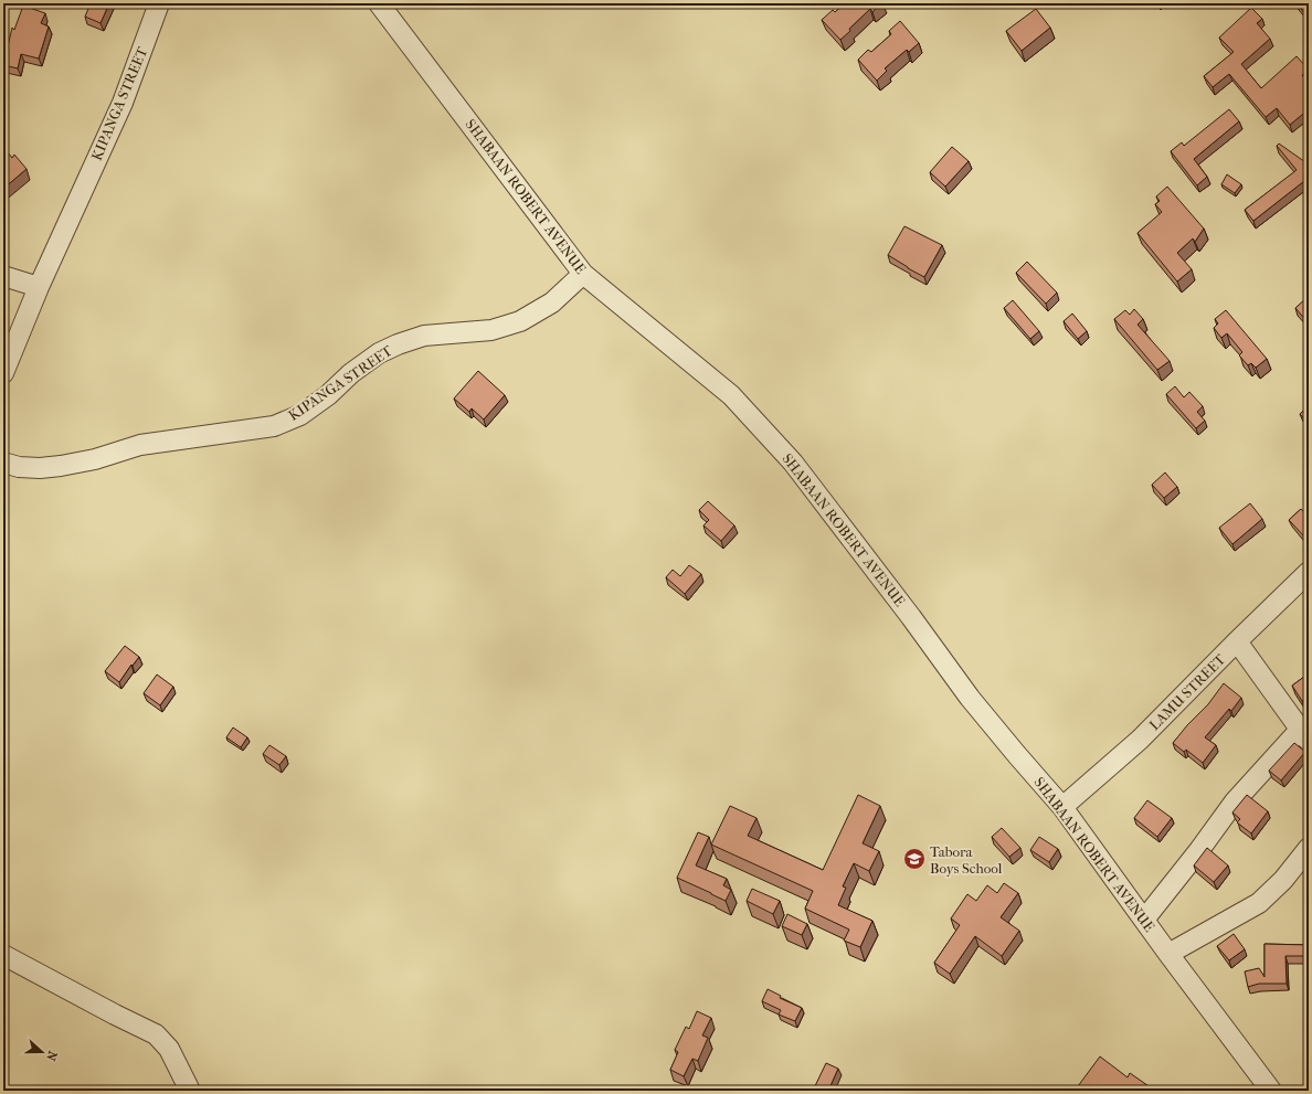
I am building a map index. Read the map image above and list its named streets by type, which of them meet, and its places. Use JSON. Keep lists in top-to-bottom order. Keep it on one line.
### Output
{"streets":{"street":["KIPANGA STREET","SHABAAN ROBERT AVENUE","LAMU STREET"]},"crossings":[["KIPANGA STREET","SHABAAN ROBERT AVENUE"],["SHABAAN ROBERT AVENUE","LAMU STREET"]],"places":{"school or university":["Tabora Boys School"]},"north":"right"}
